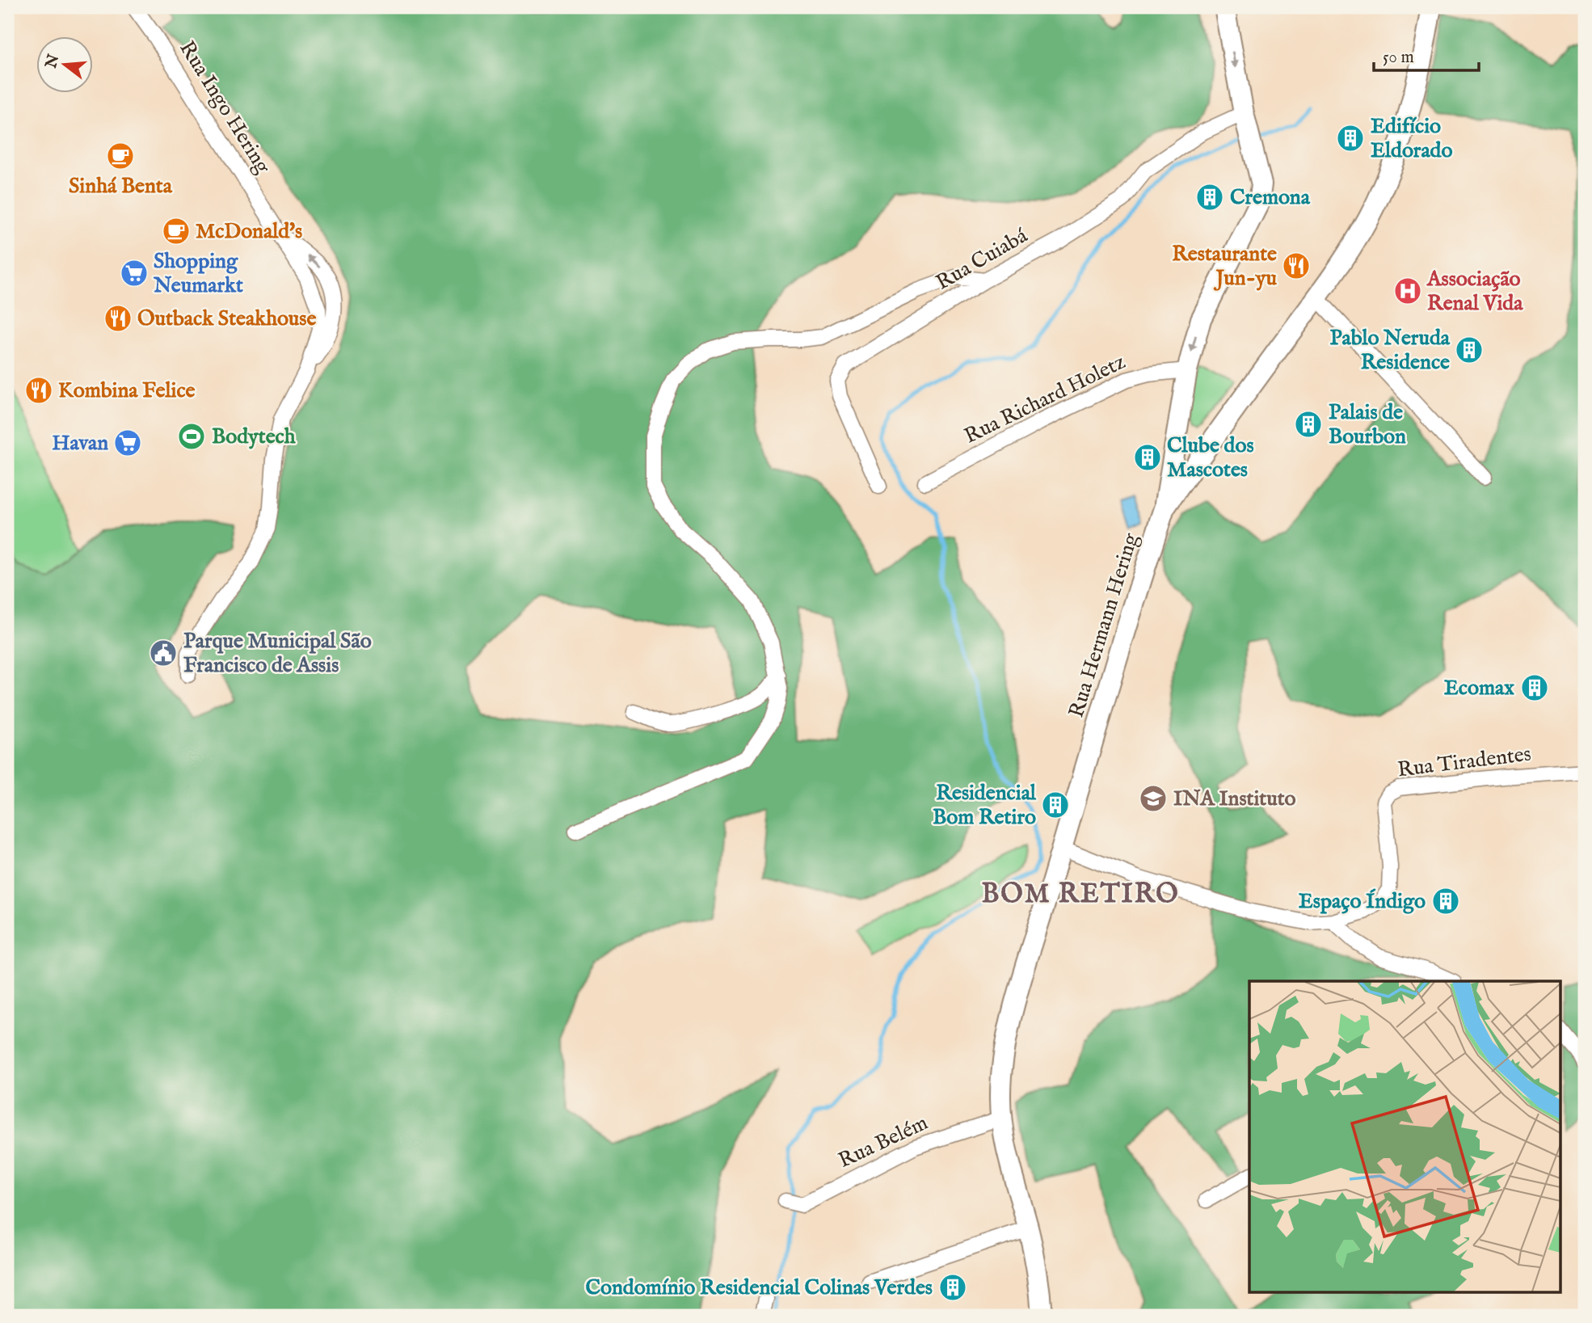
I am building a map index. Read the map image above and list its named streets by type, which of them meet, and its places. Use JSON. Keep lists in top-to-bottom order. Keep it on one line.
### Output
{"streets":{"street":["Rua Ingo Hering","Rua Cuiabá","Rua Richard Holetz","Rua Hermann Hering","Rua Tiradentes","Rua Belém"]},"crossings":[["Rua Hermann Hering","Rua Tiradentes"],["Rua Hermann Hering","Rua Belém"]],"districts":["BOM RETIRO"],"places":{"building":["Edifício Eldorado","Cremona","Pablo Neruda Residence","Palais de Bourbon","Clube dos Mascotes","Ecomax","Residencial Bom Retiro","Espaço Índigo","Condomínio Residencial Colinas Verdes"],"cafe":["Sinhá Benta","McDonald's"],"restaurant":["Restaurante Jun-yu","Outback Steakhouse","Kombina Felice"],"supermarket":["Shopping Neumarkt","Havan"],"hospital":["Associação Renal Vida"],"sports":["Bodytech"],"public building":["Parque Municipal São Francisco de Assis"],"school or university":["INA Instituto"]},"scale_bar":"50 m","north":"left"}
